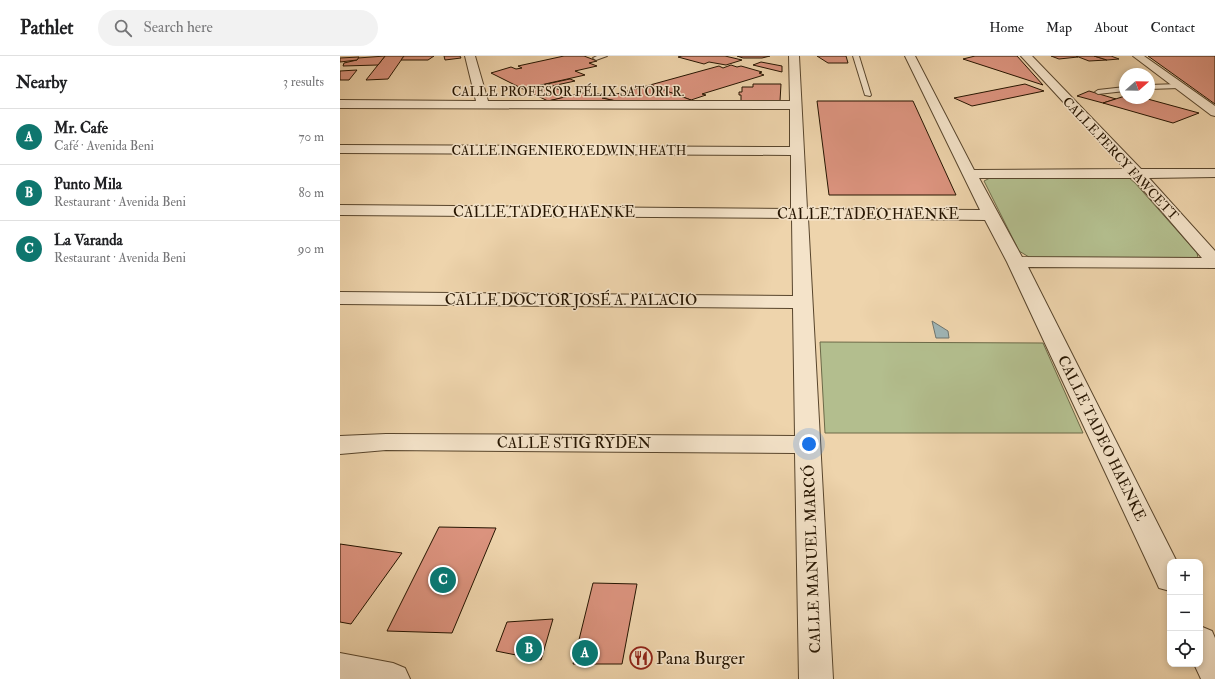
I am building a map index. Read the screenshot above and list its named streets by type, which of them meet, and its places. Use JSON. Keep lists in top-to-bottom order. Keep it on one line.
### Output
{"streets":{"street":["CALLE PROFESOR FÉLIX SATORI R.","CALLE INGENIERO EDWIN HEATH","CALLE PERCY FAWCETT","CALLE TADEO HAENKE","CALLE DOCTOR JOSÉ A. PALACIO","CALLE STIG RYDEN","CALLE MANUEL MARCÓ"]},"crossings":[["CALLE PROFESOR FÉLIX SATORI R.","CALLE MANUEL MARCÓ"],["CALLE INGENIERO EDWIN HEATH","CALLE MANUEL MARCÓ"],["CALLE TADEO HAENKE","CALLE MANUEL MARCÓ"],["CALLE DOCTOR JOSÉ A. PALACIO","CALLE MANUEL MARCÓ"],["CALLE STIG RYDEN","CALLE MANUEL MARCÓ"]],"places":{"restaurant":["Pana Burger"]},"north":"right","page":{"header":"Pathlet","search":"Search here","nav":["Home","Map","About","Contact"],"heading":["Nearby","3 results"],"list":[{"mark":"A","name":"Mr. Cafe","note":"Café · Avenida Beni","value":"70 m"},{"mark":"B","name":"Punto Mila","note":"Restaurant · Avenida Beni","value":"80 m"},{"mark":"C","name":"La Varanda","note":"Restaurant · Avenida Beni","value":"90 m"}],"map_buttons":["+","−"],"pins":["C","B","A"]}}
